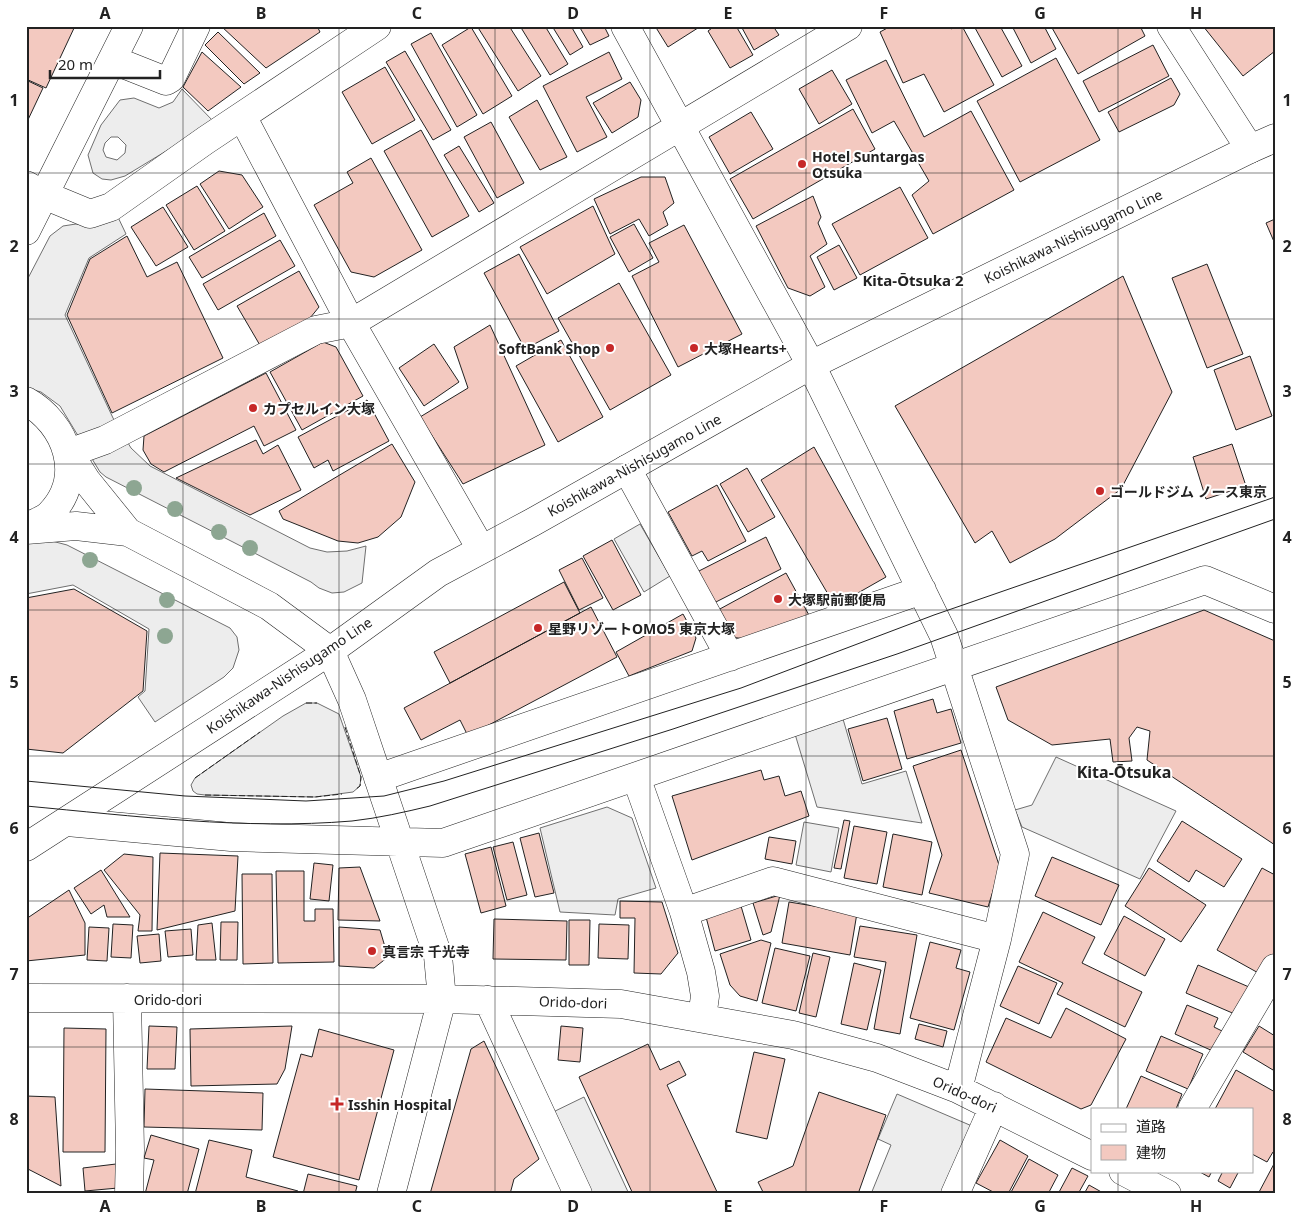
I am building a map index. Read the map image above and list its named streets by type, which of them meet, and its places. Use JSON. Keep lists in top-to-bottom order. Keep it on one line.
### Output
{"streets":{"street":["Koishikawa-Nishisugamo Line","Orido-dori"]},"districts":["Kita-Ōtsuka 2","Kita-Ōtsuka"],"places":{"other":["Hotel Suntargas Otsuka","SoftBank Shop","大塚Hearts+","カプセルイン大塚","ゴールドジム ノース東京","大塚駅前郵便局","星野リゾートOMO5 東京大塚","真言宗 千光寺"],"health":["Isshin Hospital"]},"legend":["道路","建物"],"scale_bar":"20 m","grid":{"columns":["A","B","C","D","E","F","G","H"],"rows":["1","2","3","4","5","6","7","8"]}}
